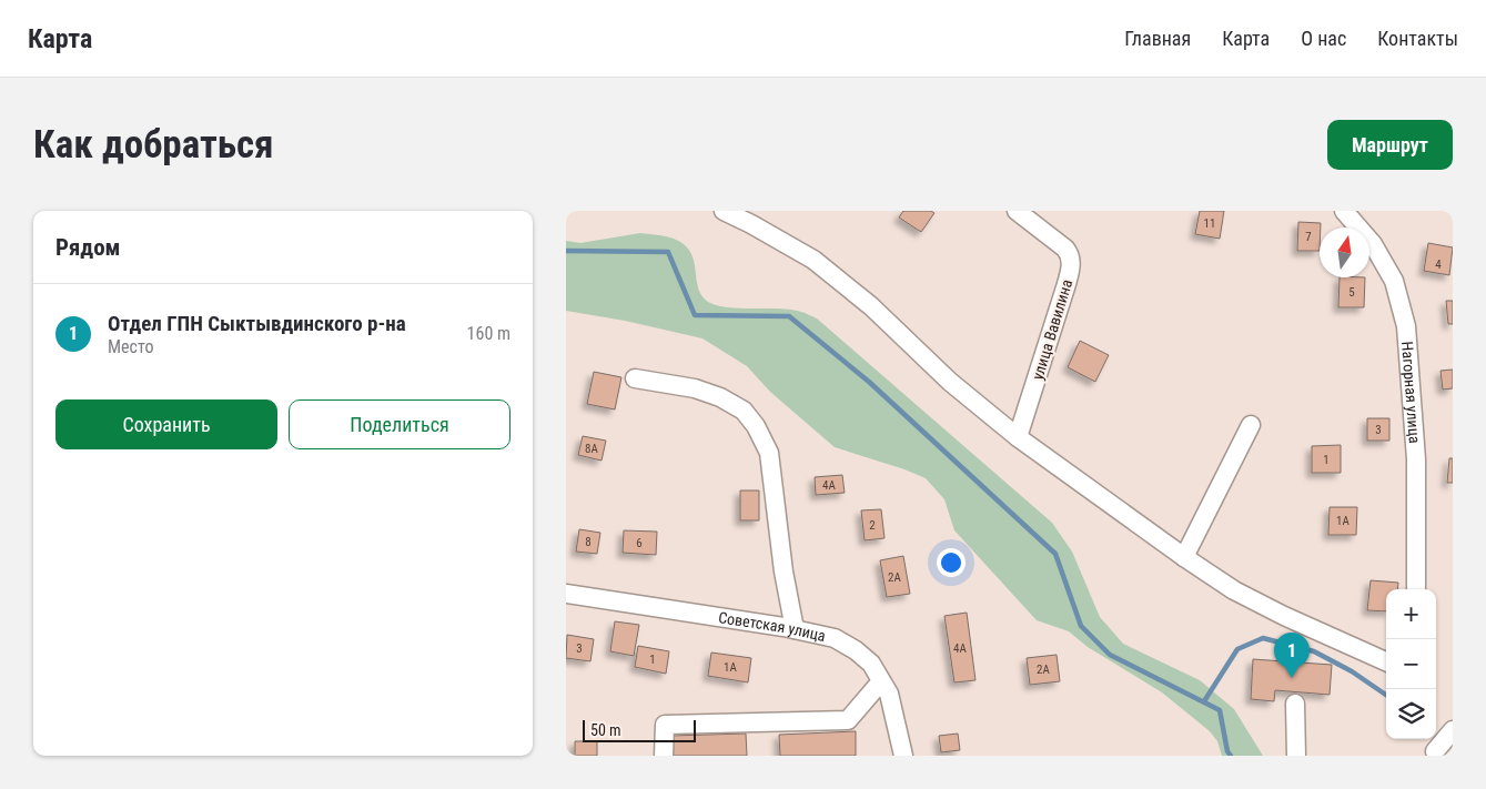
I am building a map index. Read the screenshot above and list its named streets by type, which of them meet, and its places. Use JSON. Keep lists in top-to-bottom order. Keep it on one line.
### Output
{"streets":{"street":["улица Вавилина","Нагорная улица","Советская улица"]},"house_numbers":["11","7","4","5","3","8А","1","4А","1А","2","8","6","2А","3","4А","1","1А","2А"],"scale_bar":"50 m","north":"top","page":{"header":"Карта","nav":["Главная","Карта","О нас","Контакты"],"buttons":["Маршрут",["Сохранить","Поделиться"]],"title":"Как добраться","heading":"Рядом","list":[{"mark":"1","name":"Отдел ГПН Сыктывдинского р-на","note":"Место","value":"160 m"}],"map_buttons":["+","−"],"pins":"1","scale":"50 m"}}
